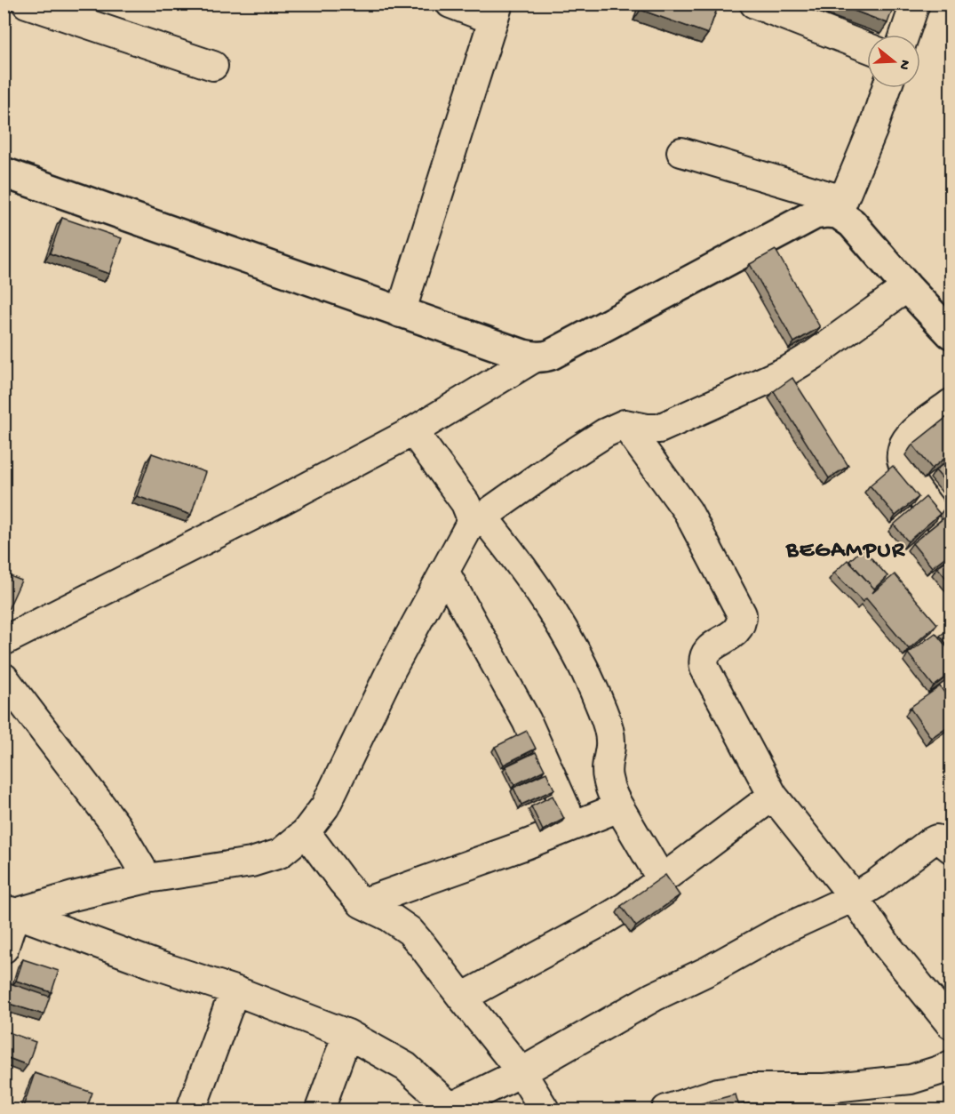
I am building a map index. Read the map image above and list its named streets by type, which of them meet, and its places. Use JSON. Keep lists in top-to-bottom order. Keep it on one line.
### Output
{"districts":["BEGAMPUR"],"north":"right"}
